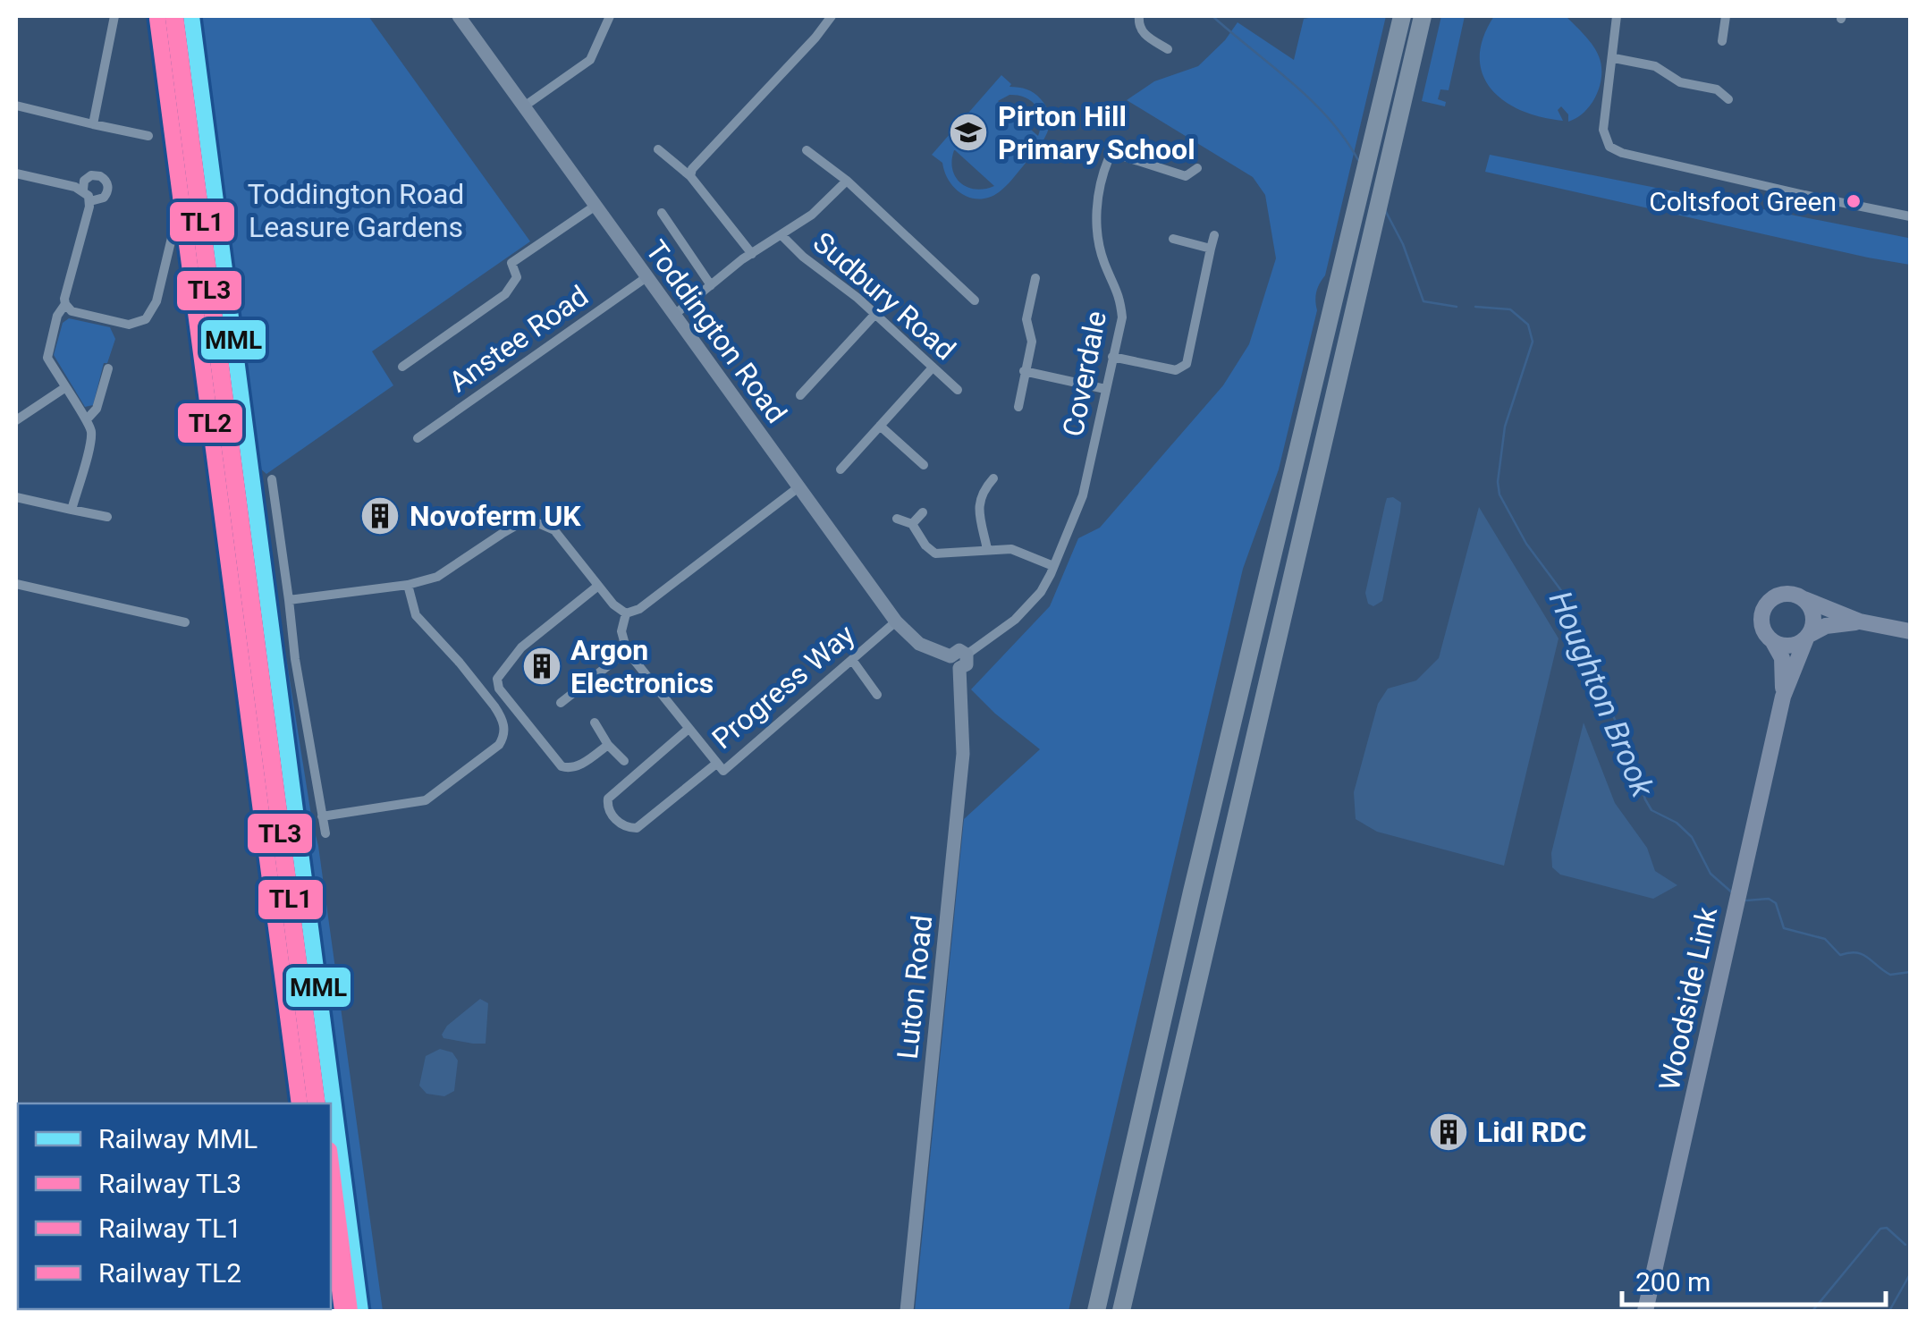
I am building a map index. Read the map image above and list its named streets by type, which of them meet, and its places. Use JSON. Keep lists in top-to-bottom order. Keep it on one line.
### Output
{"streets":{"main road":["Toddington Road","Luton Road","Woodside Link"],"street":["Sudbury Road","Anstee Road","Coverdale","Progress Way"]},"crossings":[["Toddington Road","Anstee Road"],["Toddington Road","Coverdale"],["Toddington Road","Progress Way"],["Toddington Road","Luton Road"],["Coverdale","Luton Road"]],"water":["Houghton Brook"],"parks":["Toddington Road Leasure Gardens"],"places":{"school or university":["Pirton Hill Primary School"],"other":["Coltsfoot Green"],"building":["Novoferm UK","Argon Electronics","Lidl RDC"]},"lines":["rail line MML","rail line TL1","rail line TL3","rail line TL2"],"legend":["Railway MML","Railway TL3","Railway TL1","Railway TL2"],"scale_bar":"200 m"}
